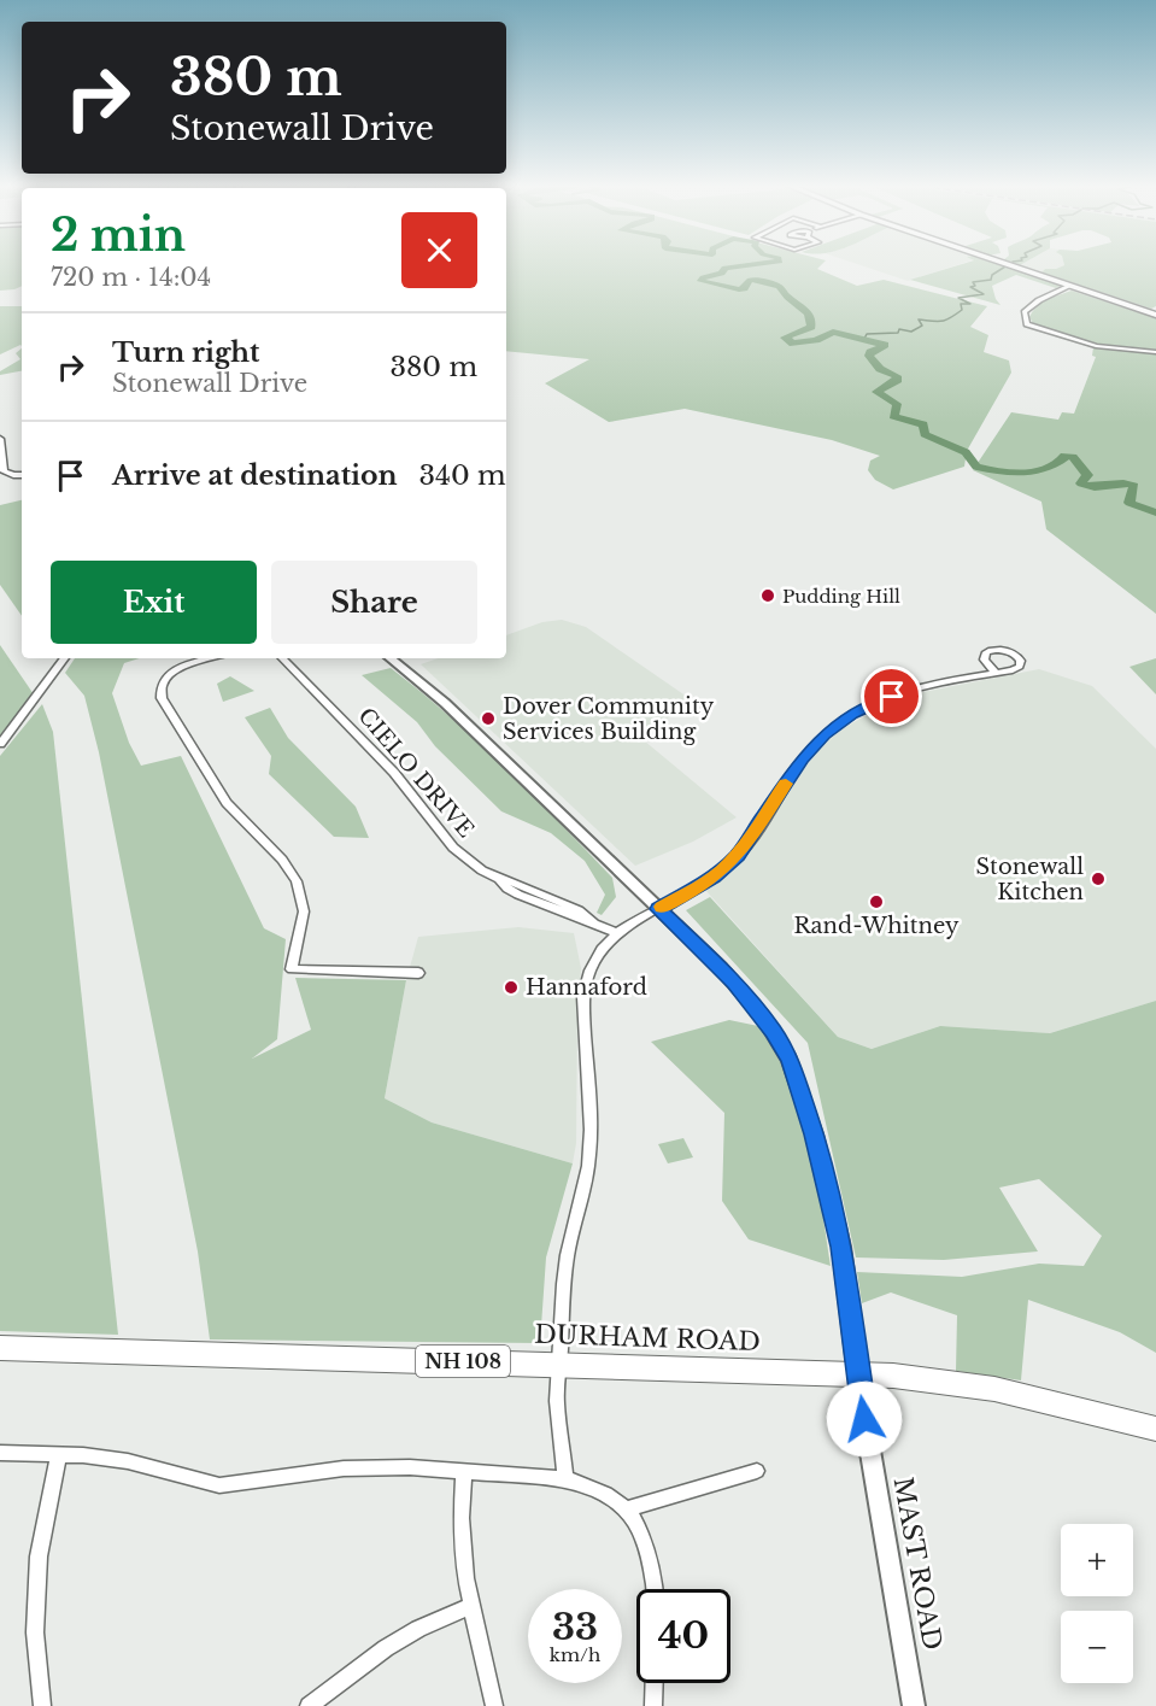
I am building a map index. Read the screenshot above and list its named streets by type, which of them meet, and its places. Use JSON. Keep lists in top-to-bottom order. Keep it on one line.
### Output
{"streets":{"main road":["DURHAM ROAD","NH 108"],"street":["CIELO DRIVE","MAST ROAD"]},"crossings":[["DURHAM ROAD","MAST ROAD"]],"places":["Pudding Hill","Dover Community Services Building","Stonewall Kitchen","Rand-Whitney","Hannaford"],"page":{"turn":["380 m","Stonewall Drive"],"heading":["2 min","720 m · 14:04"],"list":[{"name":"Turn right","note":"Stonewall Drive","value":"380 m"},{"name":"Arrive at destination","value":"340 m"}],"buttons":["Exit","Share"],"map_buttons":["+","−"],"speed":"33 km/h","limit":"40"}}
